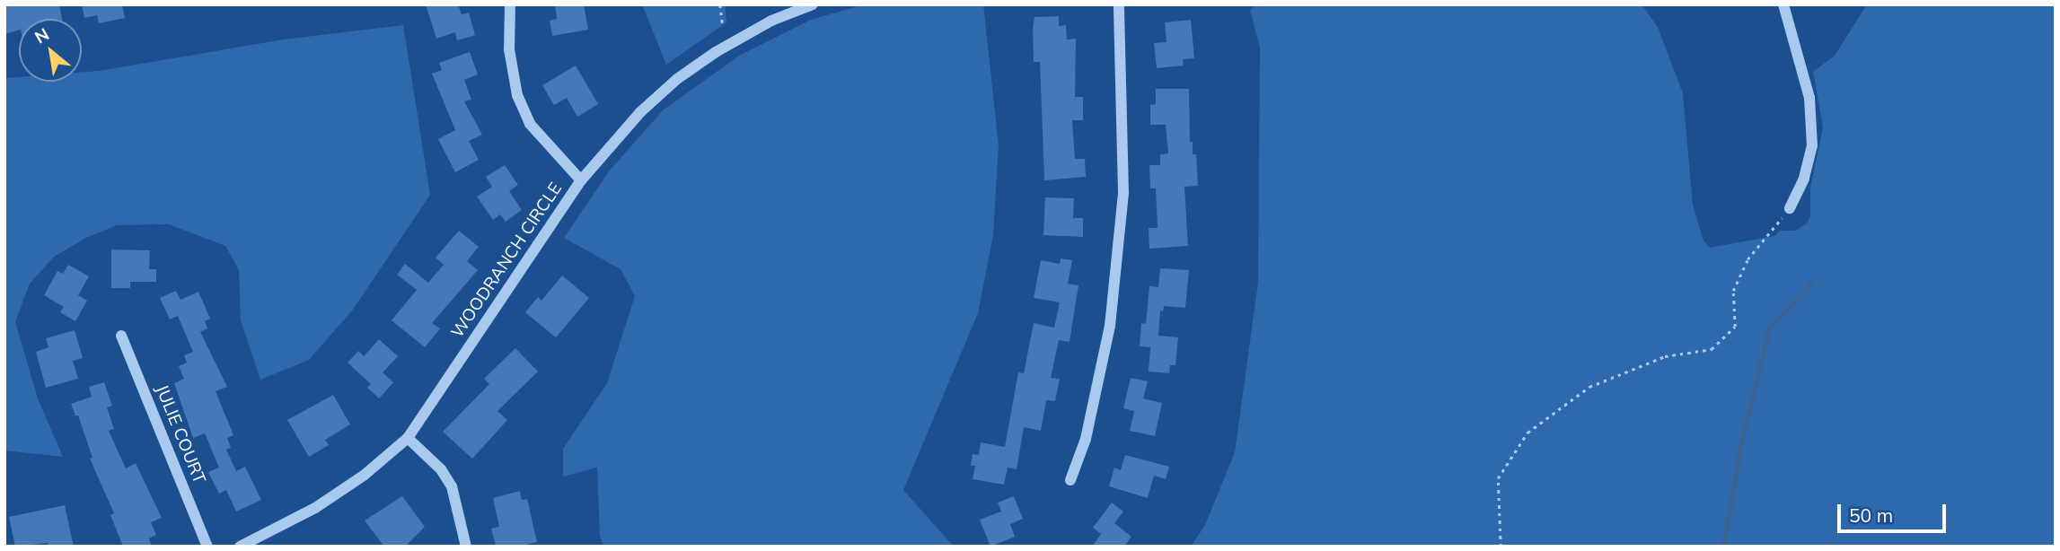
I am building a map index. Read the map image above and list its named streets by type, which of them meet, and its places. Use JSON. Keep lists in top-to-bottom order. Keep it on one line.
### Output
{"streets":{"street":["WOODRANCH CIRCLE","JULIE COURT"]},"scale_bar":"50 m","north":"top left"}
